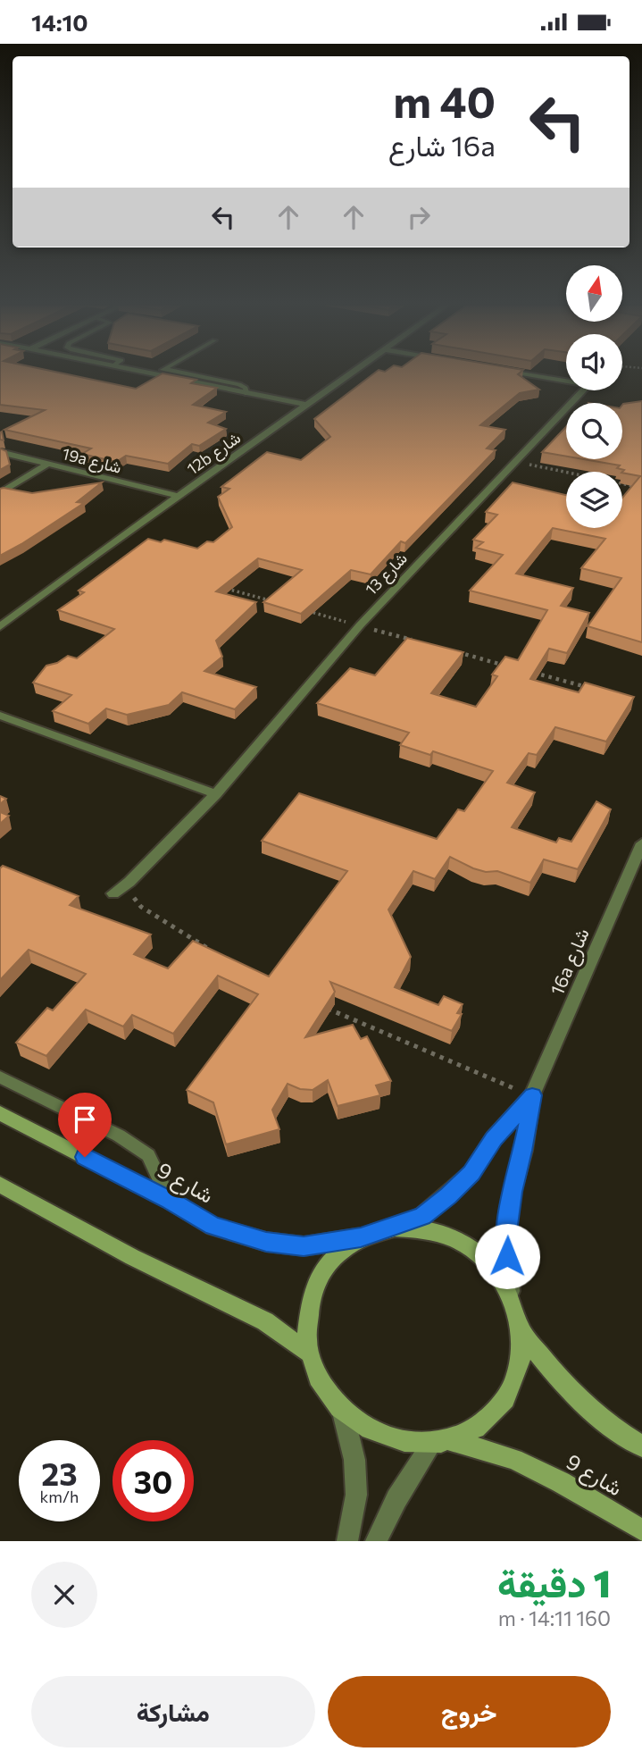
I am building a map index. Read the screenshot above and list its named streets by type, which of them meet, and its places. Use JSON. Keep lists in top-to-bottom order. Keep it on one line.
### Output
{"streets":{"street":["12b شارع","19a شارع","شارع 13","16a شارع","شارع 9"]},"crossings":[["12b شارع","19a شارع"],["16a شارع","شارع 9"]],"north":"top","page":{"status":"14:10","turn":["40 m","16a شارع"],"speed":"23 km/h","limit":"30","heading":["1 دقيقة","160 m · 14:11"],"buttons":["خروج","مشاركة"]}}
